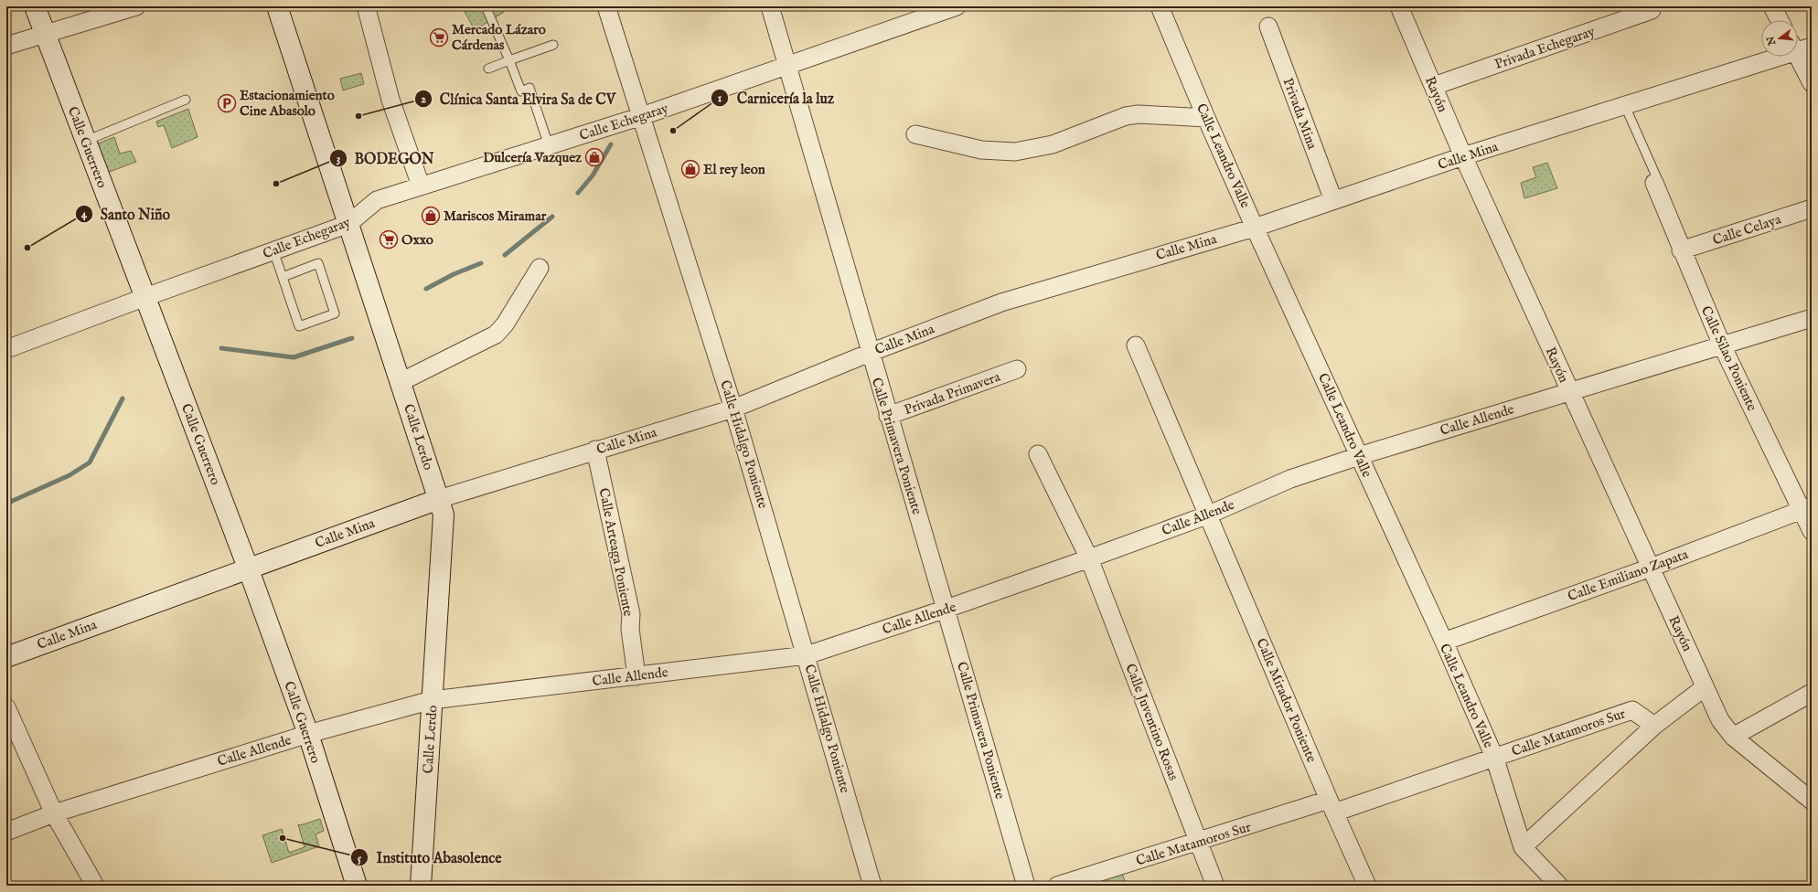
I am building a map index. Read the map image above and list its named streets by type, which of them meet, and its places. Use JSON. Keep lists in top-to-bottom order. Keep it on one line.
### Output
{"streets":{"street":["Privada Echegaray","Rayón","Privada Mina","Calle Echegaray","Calle Guerrero","Calle Leandro Valle","Calle Mina","Calle Celaya","Calle Silao Poniente","Privada Primavera","Calle Allende","Calle Lerdo","Calle Hidalgo Poniente","Calle Primavera Poniente","Calle Arteaga Poniente","Calle Emiliano Zapata","Calle Mirador Poniente","Calle Juventino Rosas","Calle Matamoros Sur"]},"crossings":[["Privada Echegaray","Rayón"],["Rayón","Calle Mina"],["Rayón","Calle Allende"],["Rayón","Calle Emiliano Zapata"],["Privada Mina","Calle Mina"],["Calle Echegaray","Calle Guerrero"],["Calle Echegaray","Calle Lerdo"],["Calle Echegaray","Calle Hidalgo Poniente"],["Calle Echegaray","Calle Primavera Poniente"],["Calle Guerrero","Calle Mina"],["Calle Guerrero","Calle Allende"],["Calle Leandro Valle","Calle Mina"],["Calle Leandro Valle","Calle Allende"],["Calle Leandro Valle","Calle Emiliano Zapata"],["Calle Leandro Valle","Calle Matamoros Sur"],["Calle Mina","Calle Lerdo"],["Calle Mina","Calle Hidalgo Poniente"],["Calle Mina","Calle Primavera Poniente"],["Calle Mina","Calle Arteaga Poniente"],["Calle Celaya","Calle Silao Poniente"],["Calle Silao Poniente","Calle Allende"],["Calle Silao Poniente","Calle Emiliano Zapata"],["Privada Primavera","Calle Primavera Poniente"],["Calle Allende","Calle Lerdo"],["Calle Allende","Calle Hidalgo Poniente"],["Calle Allende","Calle Primavera Poniente"],["Calle Allende","Calle Arteaga Poniente"],["Calle Allende","Calle Mirador Poniente"],["Calle Allende","Calle Juventino Rosas"],["Calle Mirador Poniente","Calle Matamoros Sur"],["Calle Juventino Rosas","Calle Matamoros Sur"]],"places":{"supermarket":["Mercado Lázaro Cárdenas","Oxxo"],"parking":["Estacionamiento Cine Abasolo"],"other":["Clínica Santa Elvira Sa de CV","Carnicería la luz","BODEGON","Santo Niño","Instituto Abasolence"],"shop":["Dulcería Vazquez","El rey leon","Mariscos Miramar"]},"north":"left"}
